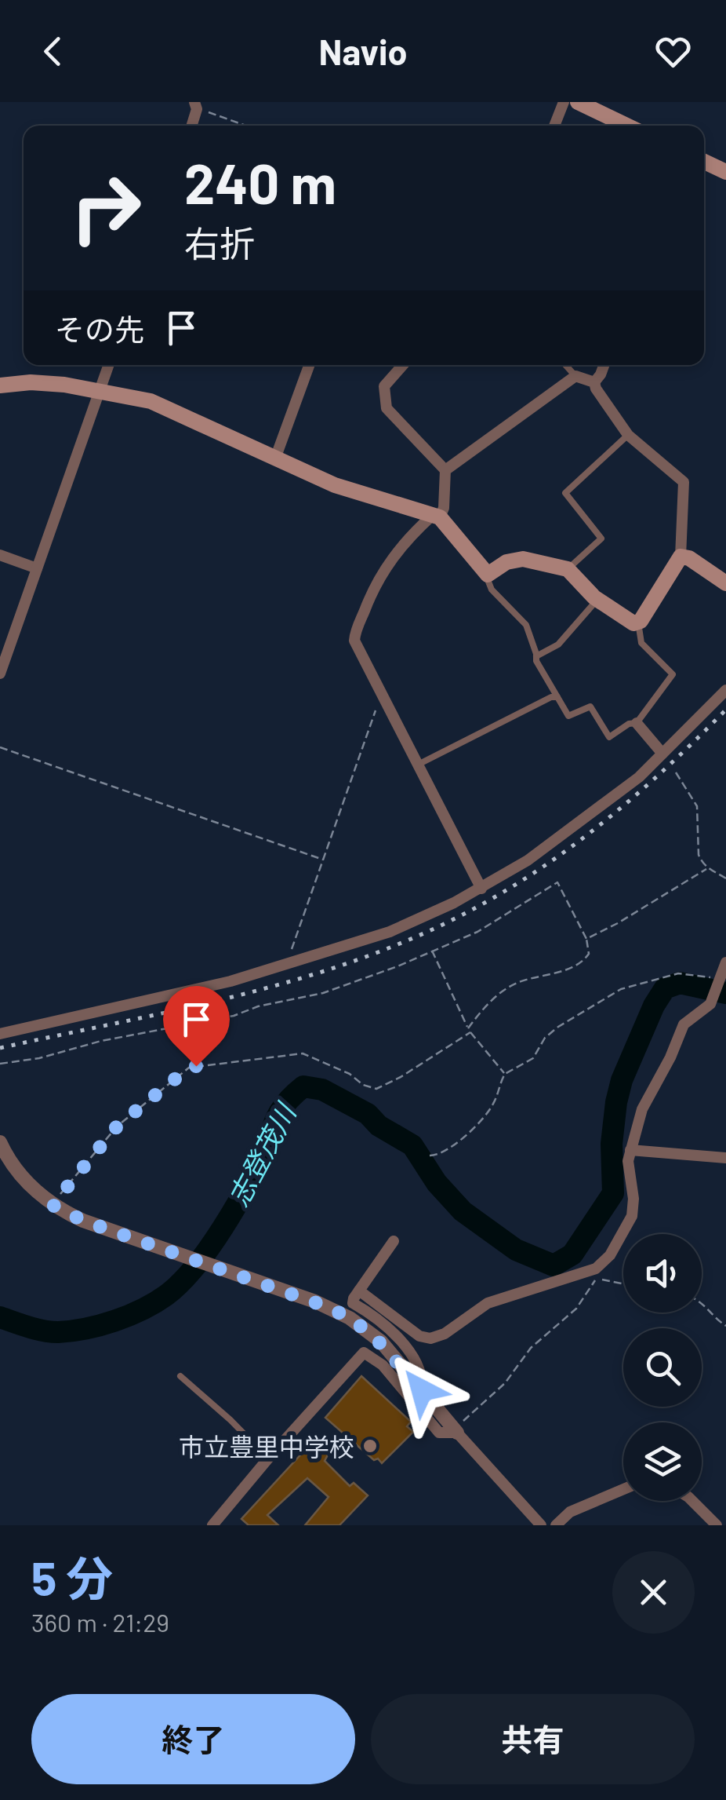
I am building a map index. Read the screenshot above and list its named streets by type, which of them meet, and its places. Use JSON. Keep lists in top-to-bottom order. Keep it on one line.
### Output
{"water":["志登茂川"],"places":["市立豊里中学校"],"page":{"header":"Navio","turn":["240 m","右折"],"then":"その先","heading":["5 分","360 m · 21:29"],"buttons":["終了","共有"]}}
